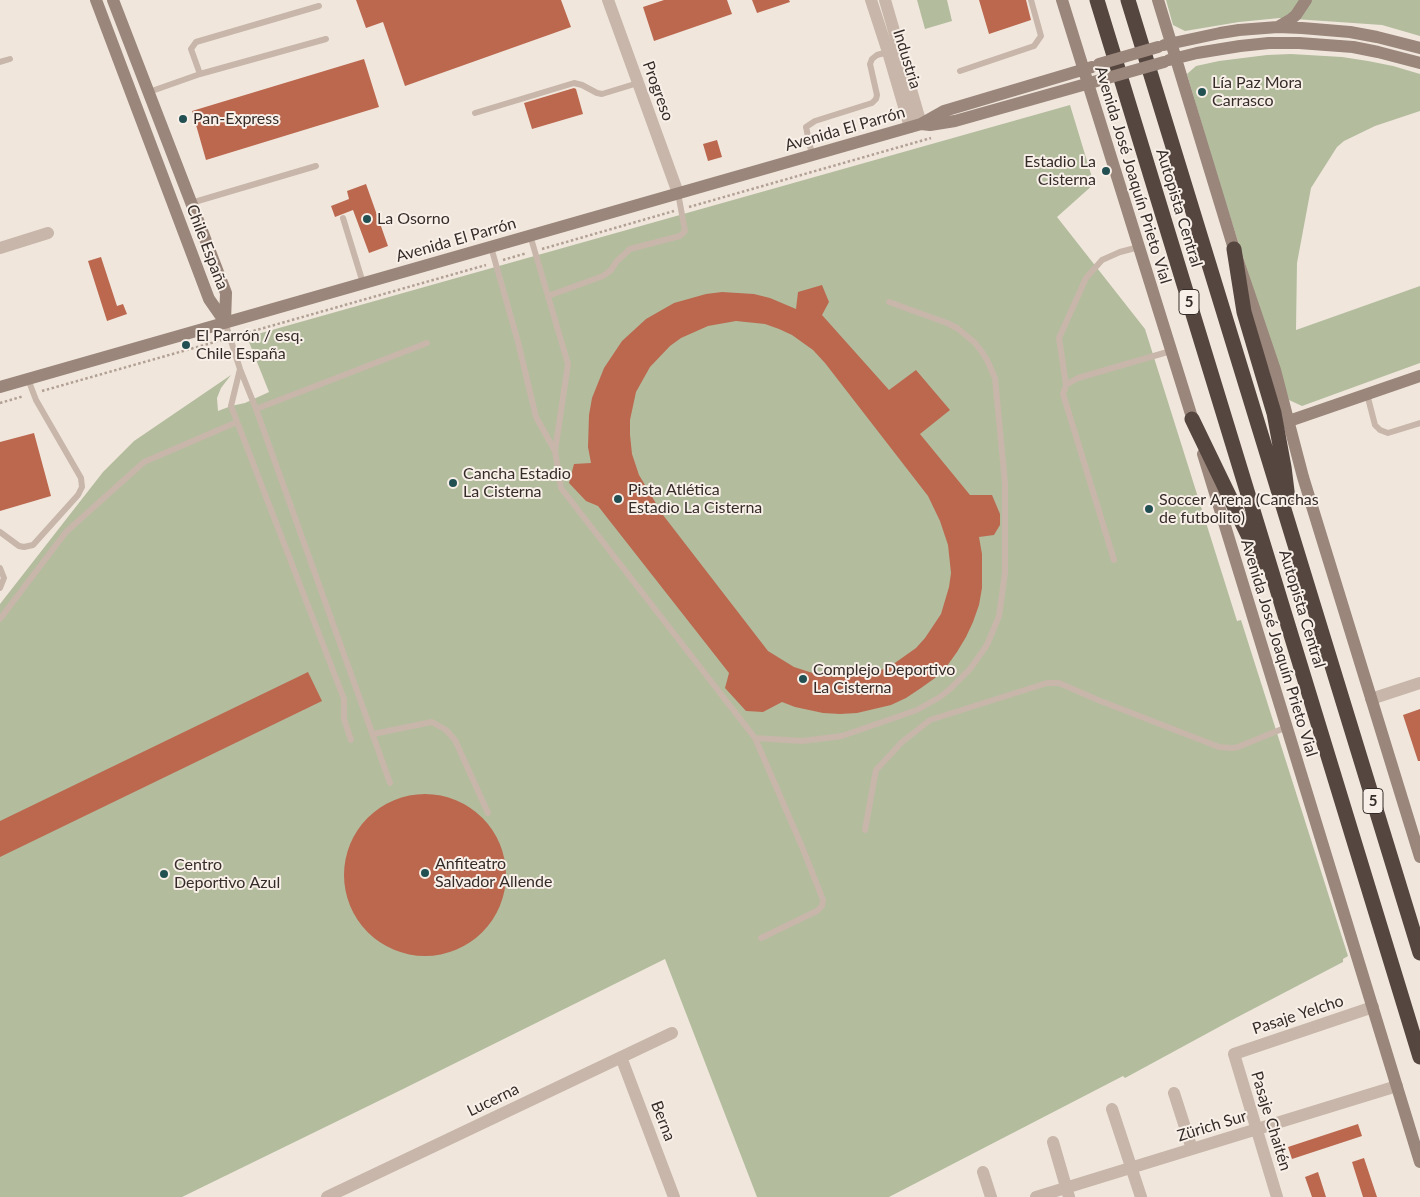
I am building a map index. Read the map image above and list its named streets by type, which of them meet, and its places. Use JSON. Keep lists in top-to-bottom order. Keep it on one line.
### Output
{"streets":{"highway":["Autopista Central","5"],"main road":["Avenida El Parrón","Avenida José Joaquín Prieto Vial","Chile España"],"street":["Industria","Progreso","Pasaje Yelcho","Lucerna","Berna","Pasaje Chaitén","Zürich Sur"]},"crossings":[["Industria","Avenida El Parrón"],["Progreso","Avenida El Parrón"],["Avenida El Parrón","Avenida José Joaquín Prieto Vial"],["Avenida El Parrón","Chile España"],["Avenida José Joaquín Prieto Vial","Pasaje Yelcho"],["Avenida José Joaquín Prieto Vial","Zürich Sur"],["Pasaje Yelcho","Pasaje Chaitén"],["Lucerna","Berna"],["Pasaje Chaitén","Zürich Sur"]],"places":["Lía Paz Mora Carrasco","Pan-Express","Estadio La Cisterna","La Osorno","El Parrón / esq. Chile España","Cancha Estadio La Cisterna","Pista Atlética Estadio La Cisterna","Soccer Arena (Canchas de futbolito)","Complejo Deportivo La Cisterna","Anfiteatro Salvador Allende","Centro Deportivo Azul"]}
